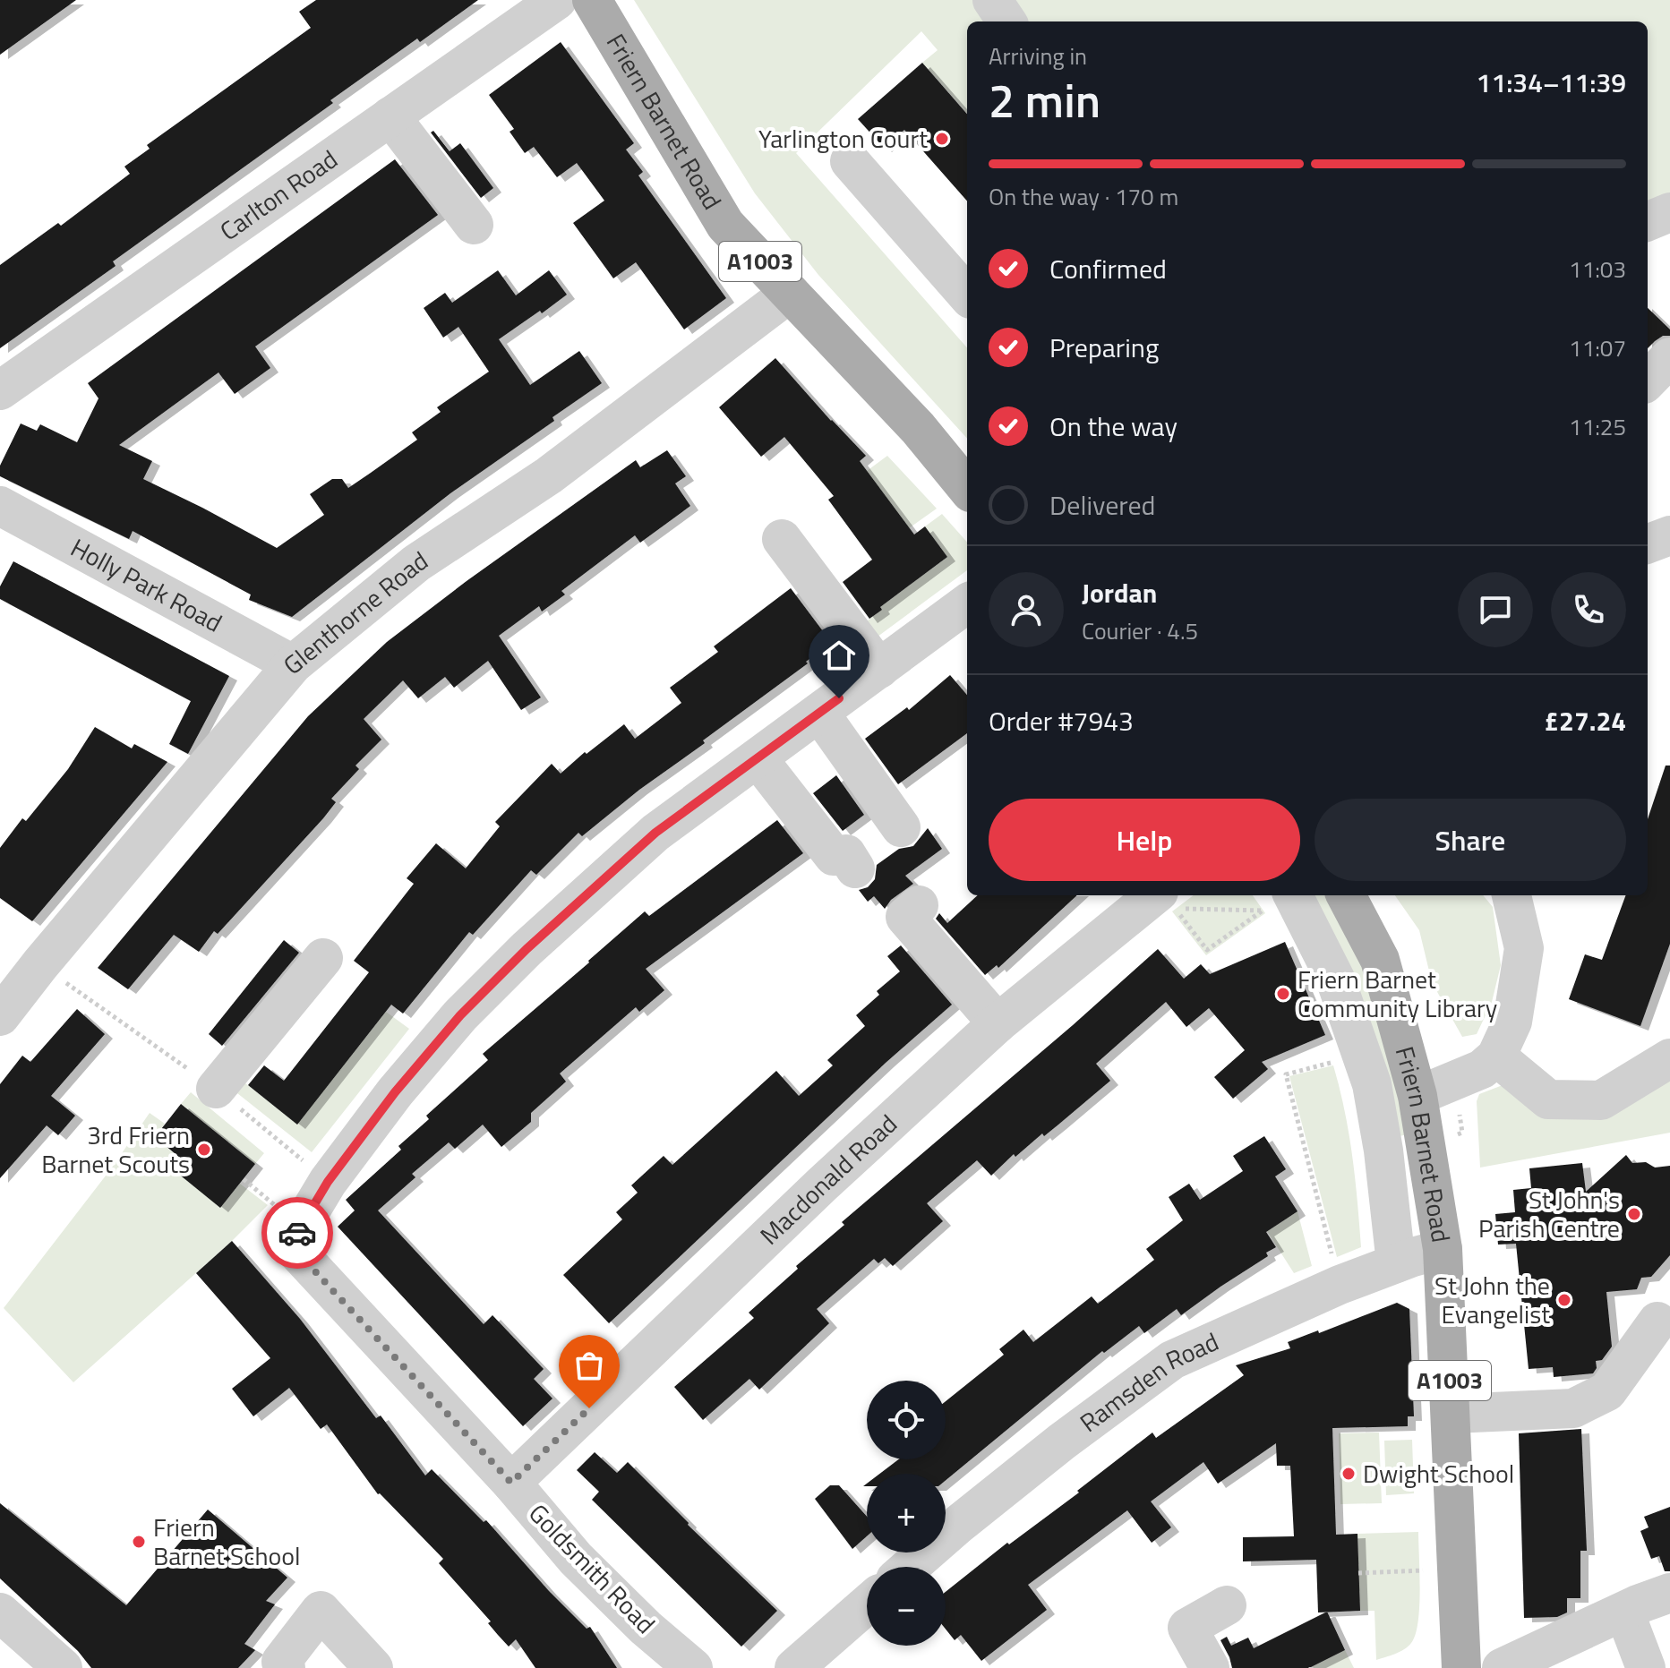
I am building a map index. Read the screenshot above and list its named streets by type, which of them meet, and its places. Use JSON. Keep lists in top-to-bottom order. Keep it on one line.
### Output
{"streets":{"main road":["Friern Barnet Road","A1003"],"street":["Carlton Road","Holly Park Road","Glenthorne Road","Macdonald Road","Ramsden Road","Goldsmith Road"]},"crossings":[["Friern Barnet Road","Glenthorne Road"],["Friern Barnet Road","Ramsden Road"],["Holly Park Road","Glenthorne Road"],["Macdonald Road","Goldsmith Road"]],"places":["Yarlington Court","Friern Barnet Community Library","3rd Friern Barnet Scouts","St John's Parish Centre","St John the Evangelist","Dwight School","Friern Barnet School"],"page":{"heading":["2 min","Arriving in","11:34–11:39"],"panel":["Jordan","Courier · 4.5","Order #7943","£27.24"],"bar":"On the way · 170 m","list":[["Confirmed","11:03"],["Preparing","11:07"],["On the way","11:25"],"Delivered"],"buttons":["Help","Share"],"map_buttons":["+","−"]}}
